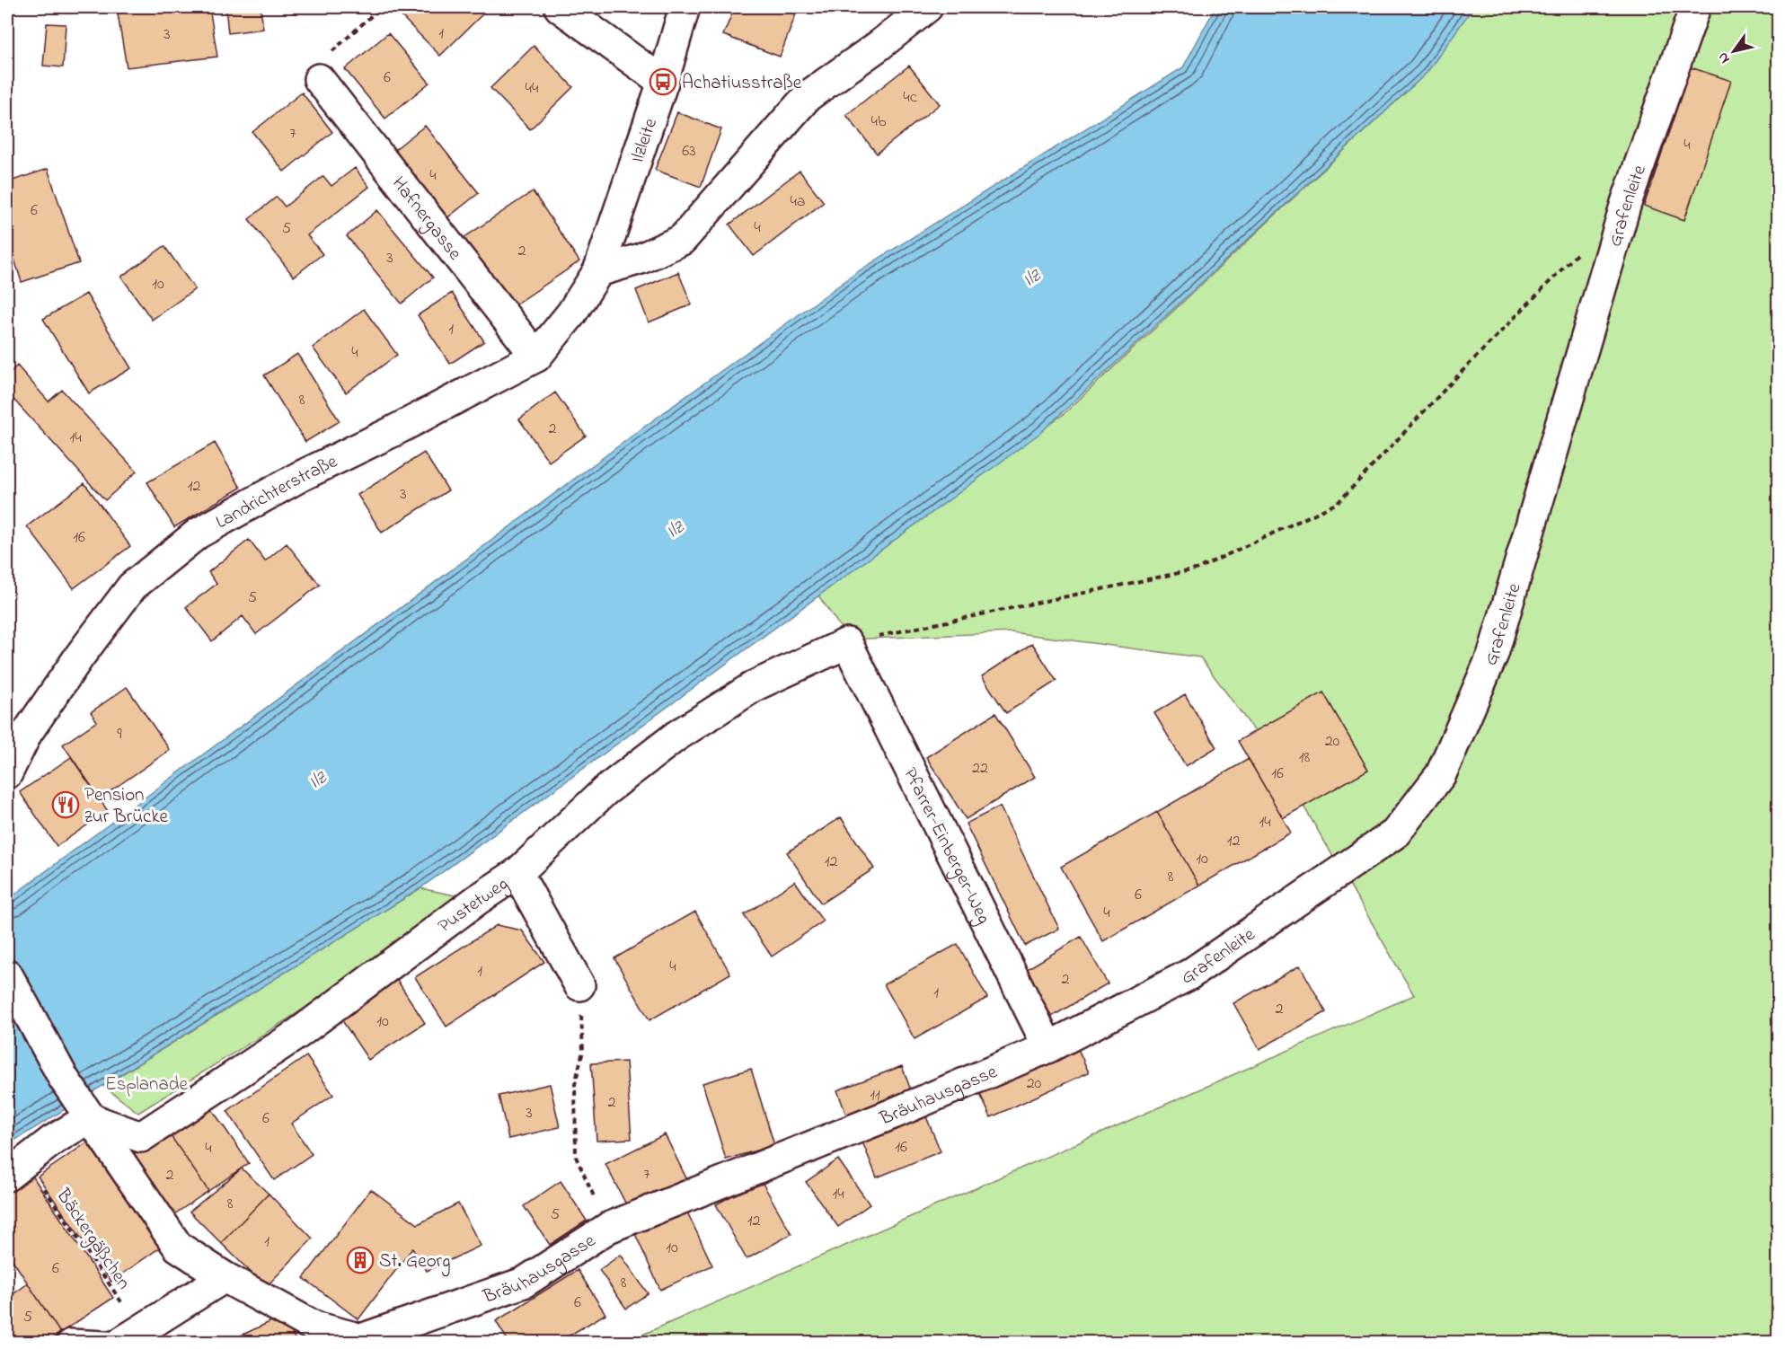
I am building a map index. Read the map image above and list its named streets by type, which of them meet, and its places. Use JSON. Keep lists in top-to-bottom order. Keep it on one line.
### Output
{"streets":{"street":["Ilzleite","Grafenleite","Hafnergasse","Landrichterstraße","Pfarrer-Einberger-Weg","Pustetweg","Bräuhausgasse"],"path":["Bäckergäßchen"]},"crossings":[["Ilzleite","Landrichterstraße"],["Grafenleite","Pfarrer-Einberger-Weg"],["Grafenleite","Bräuhausgasse"],["Hafnergasse","Landrichterstraße"],["Pfarrer-Einberger-Weg","Pustetweg"],["Pfarrer-Einberger-Weg","Bräuhausgasse"],["Pustetweg","Bräuhausgasse"]],"water":["Ilz"],"parks":["Esplanade"],"places":{"bus stop":["Achatiusstraße"],"restaurant":["Pension zur Brücke"],"building":["St. Georg"]},"house_numbers":["1","3","6","44","4c","4b","7","4","63","4","4a","6","4","5","2","3","10","1","4","8","2","14","12","3","16","5","9","20","18","22","16","14","12","10","12","8","6","4","4","1","2","1","2","10","20","11","2","3","6","16","4","7","2","14","8","5","12","1","10","6","8","6","5"],"north":"bottom left"}
